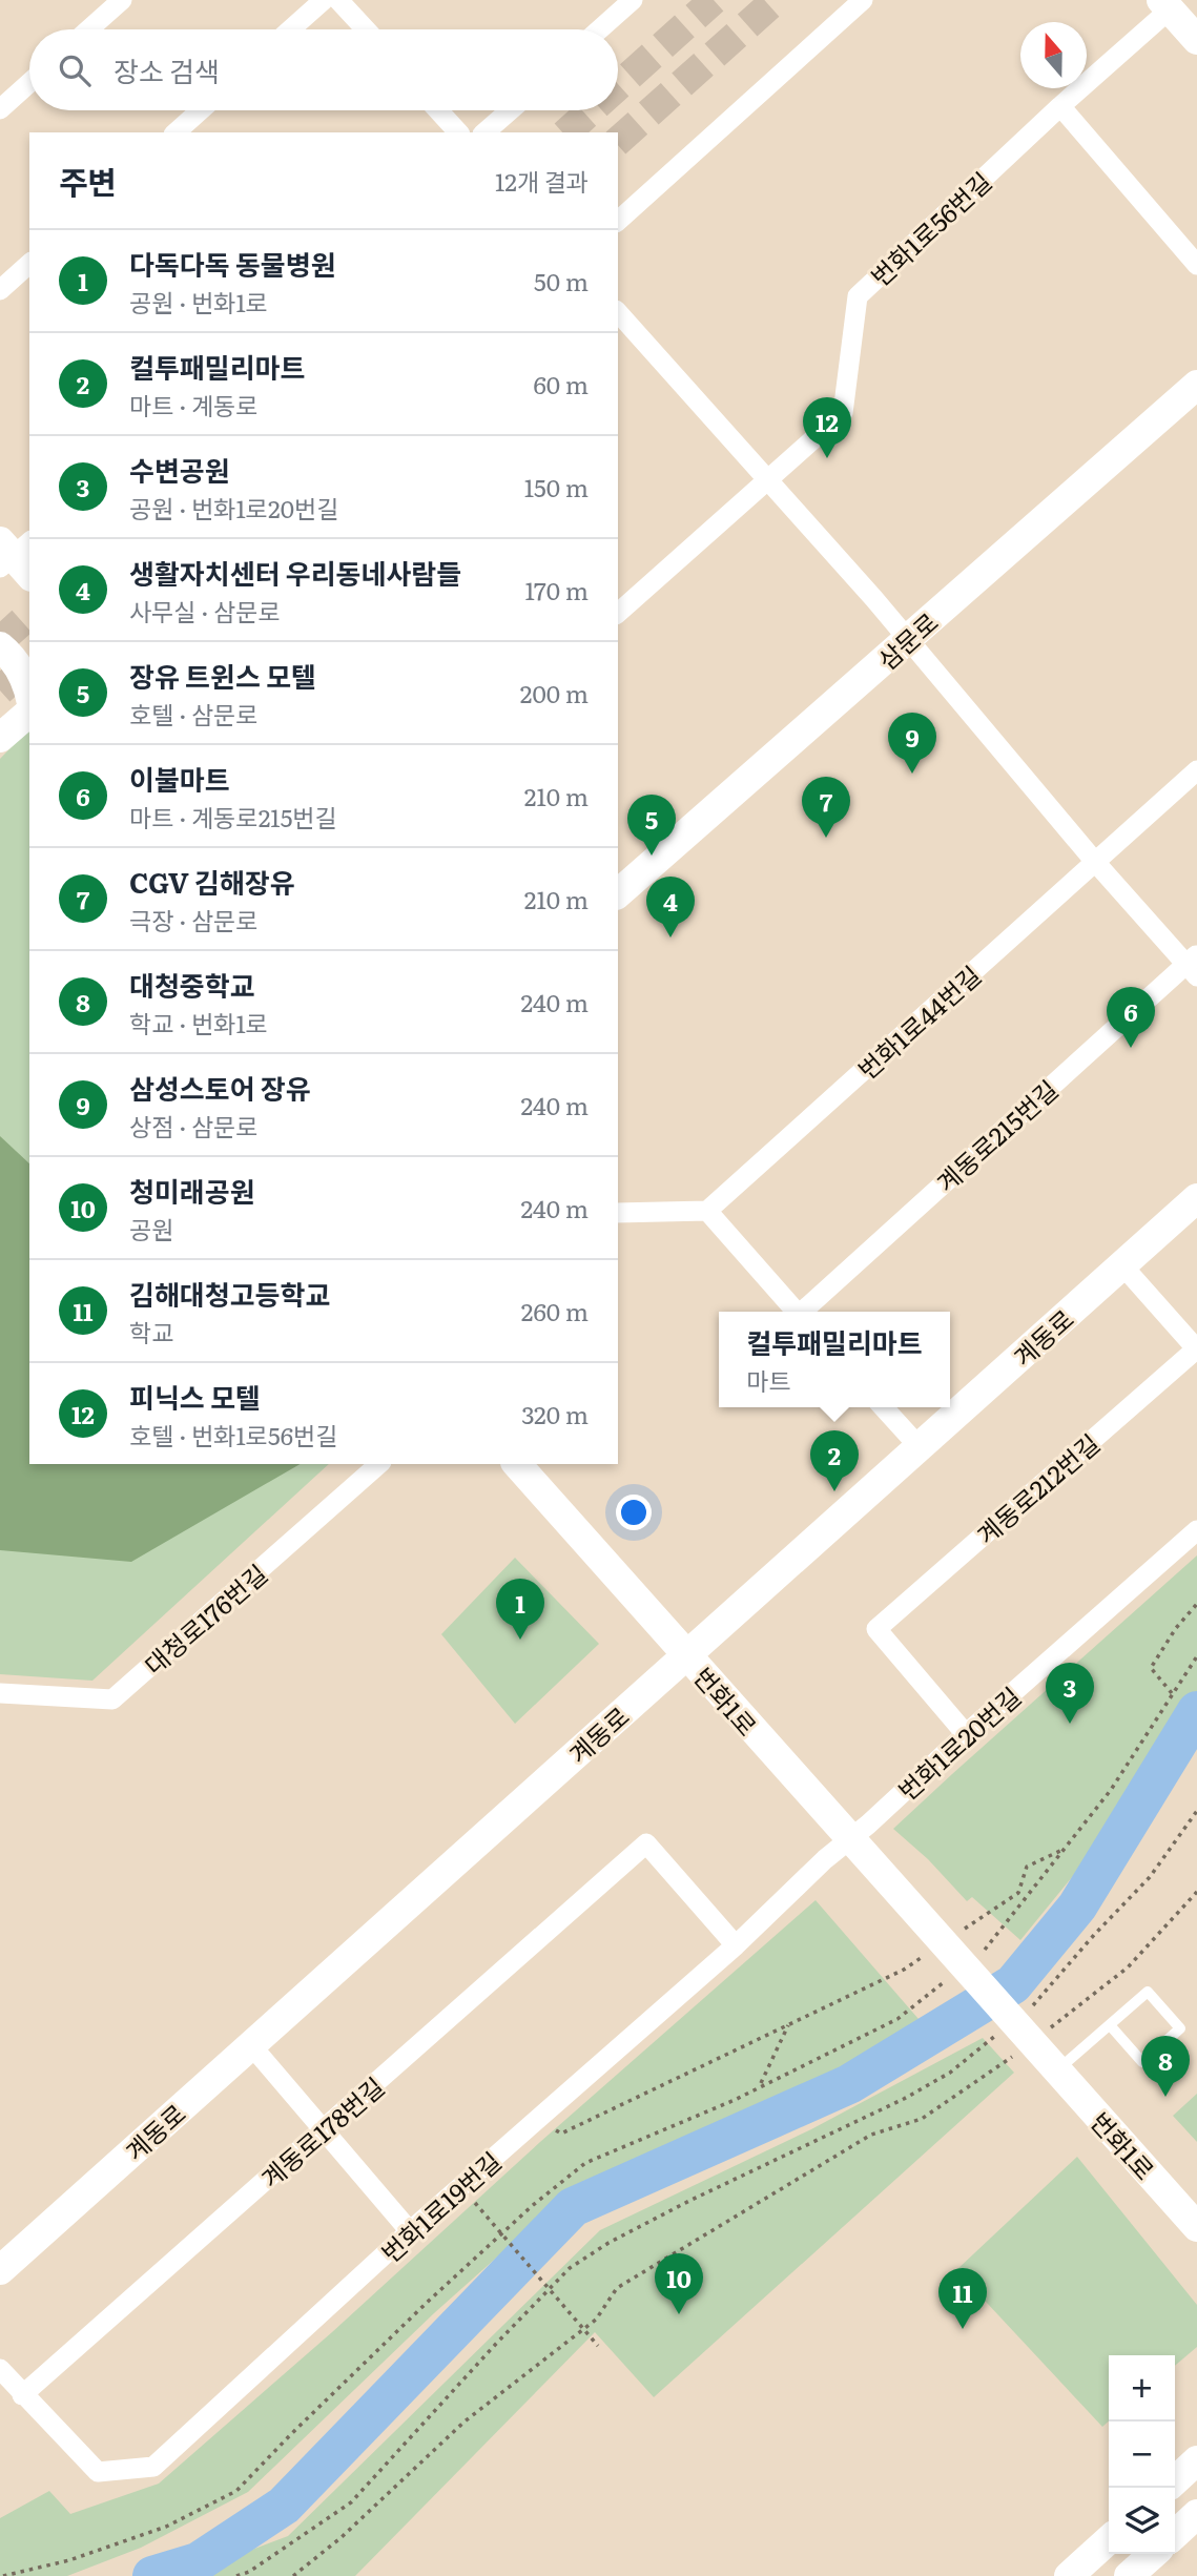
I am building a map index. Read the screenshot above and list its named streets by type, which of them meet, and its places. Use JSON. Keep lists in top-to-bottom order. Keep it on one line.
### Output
{"streets":{"street":["번화1로56번길","삼문로","번화1로44번길","계동로215번길","계동로","계동로212번길","대청로176번길","번화1로","번화1로20번길","계동로178번길","번화1로19번길"]},"crossings":[["계동로","번화1로"],["계동로212번길","번화1로20번길"],["번화1로","번화1로20번길"],["번화1로","번화1로19번길"],["번화1로20번길","번화1로19번길"],["계동로178번길","번화1로19번길"]],"north":"top","page":{"search":"장소 검색","heading":["주변","12개 결과"],"list":[{"mark":"1","name":"다독다독 동물병원","note":"공원 · 번화1로","value":"50 m"},{"mark":"2","name":"컬투패밀리마트","note":"마트 · 계동로","value":"60 m"},{"mark":"3","name":"수변공원","note":"공원 · 번화1로20번길","value":"150 m"},{"mark":"4","name":"생활자치센터 우리동네사람들","note":"사무실 · 삼문로","value":"170 m"},{"mark":"5","name":"장유 트윈스 모텔","note":"호텔 · 삼문로","value":"200 m"},{"mark":"6","name":"이불마트","note":"마트 · 계동로215번길","value":"210 m"},{"mark":"7","name":"CGV 김해장유","note":"극장 · 삼문로","value":"210 m"},{"mark":"8","name":"대청중학교","note":"학교 · 번화1로","value":"240 m"},{"mark":"9","name":"삼성스토어 장유","note":"상점 · 삼문로","value":"240 m"},{"mark":"10","name":"청미래공원","note":"공원","value":"240 m"},{"mark":"11","name":"김해대청고등학교","note":"학교","value":"260 m"},{"mark":"12","name":"피닉스 모텔","note":"호텔 · 번화1로56번길","value":"320 m"}],"pins":["12","9","7","5","4","6","2","1","3","8","10","11"],"popup":["컬투패밀리마트","마트"],"map_buttons":["+","−"]}}
